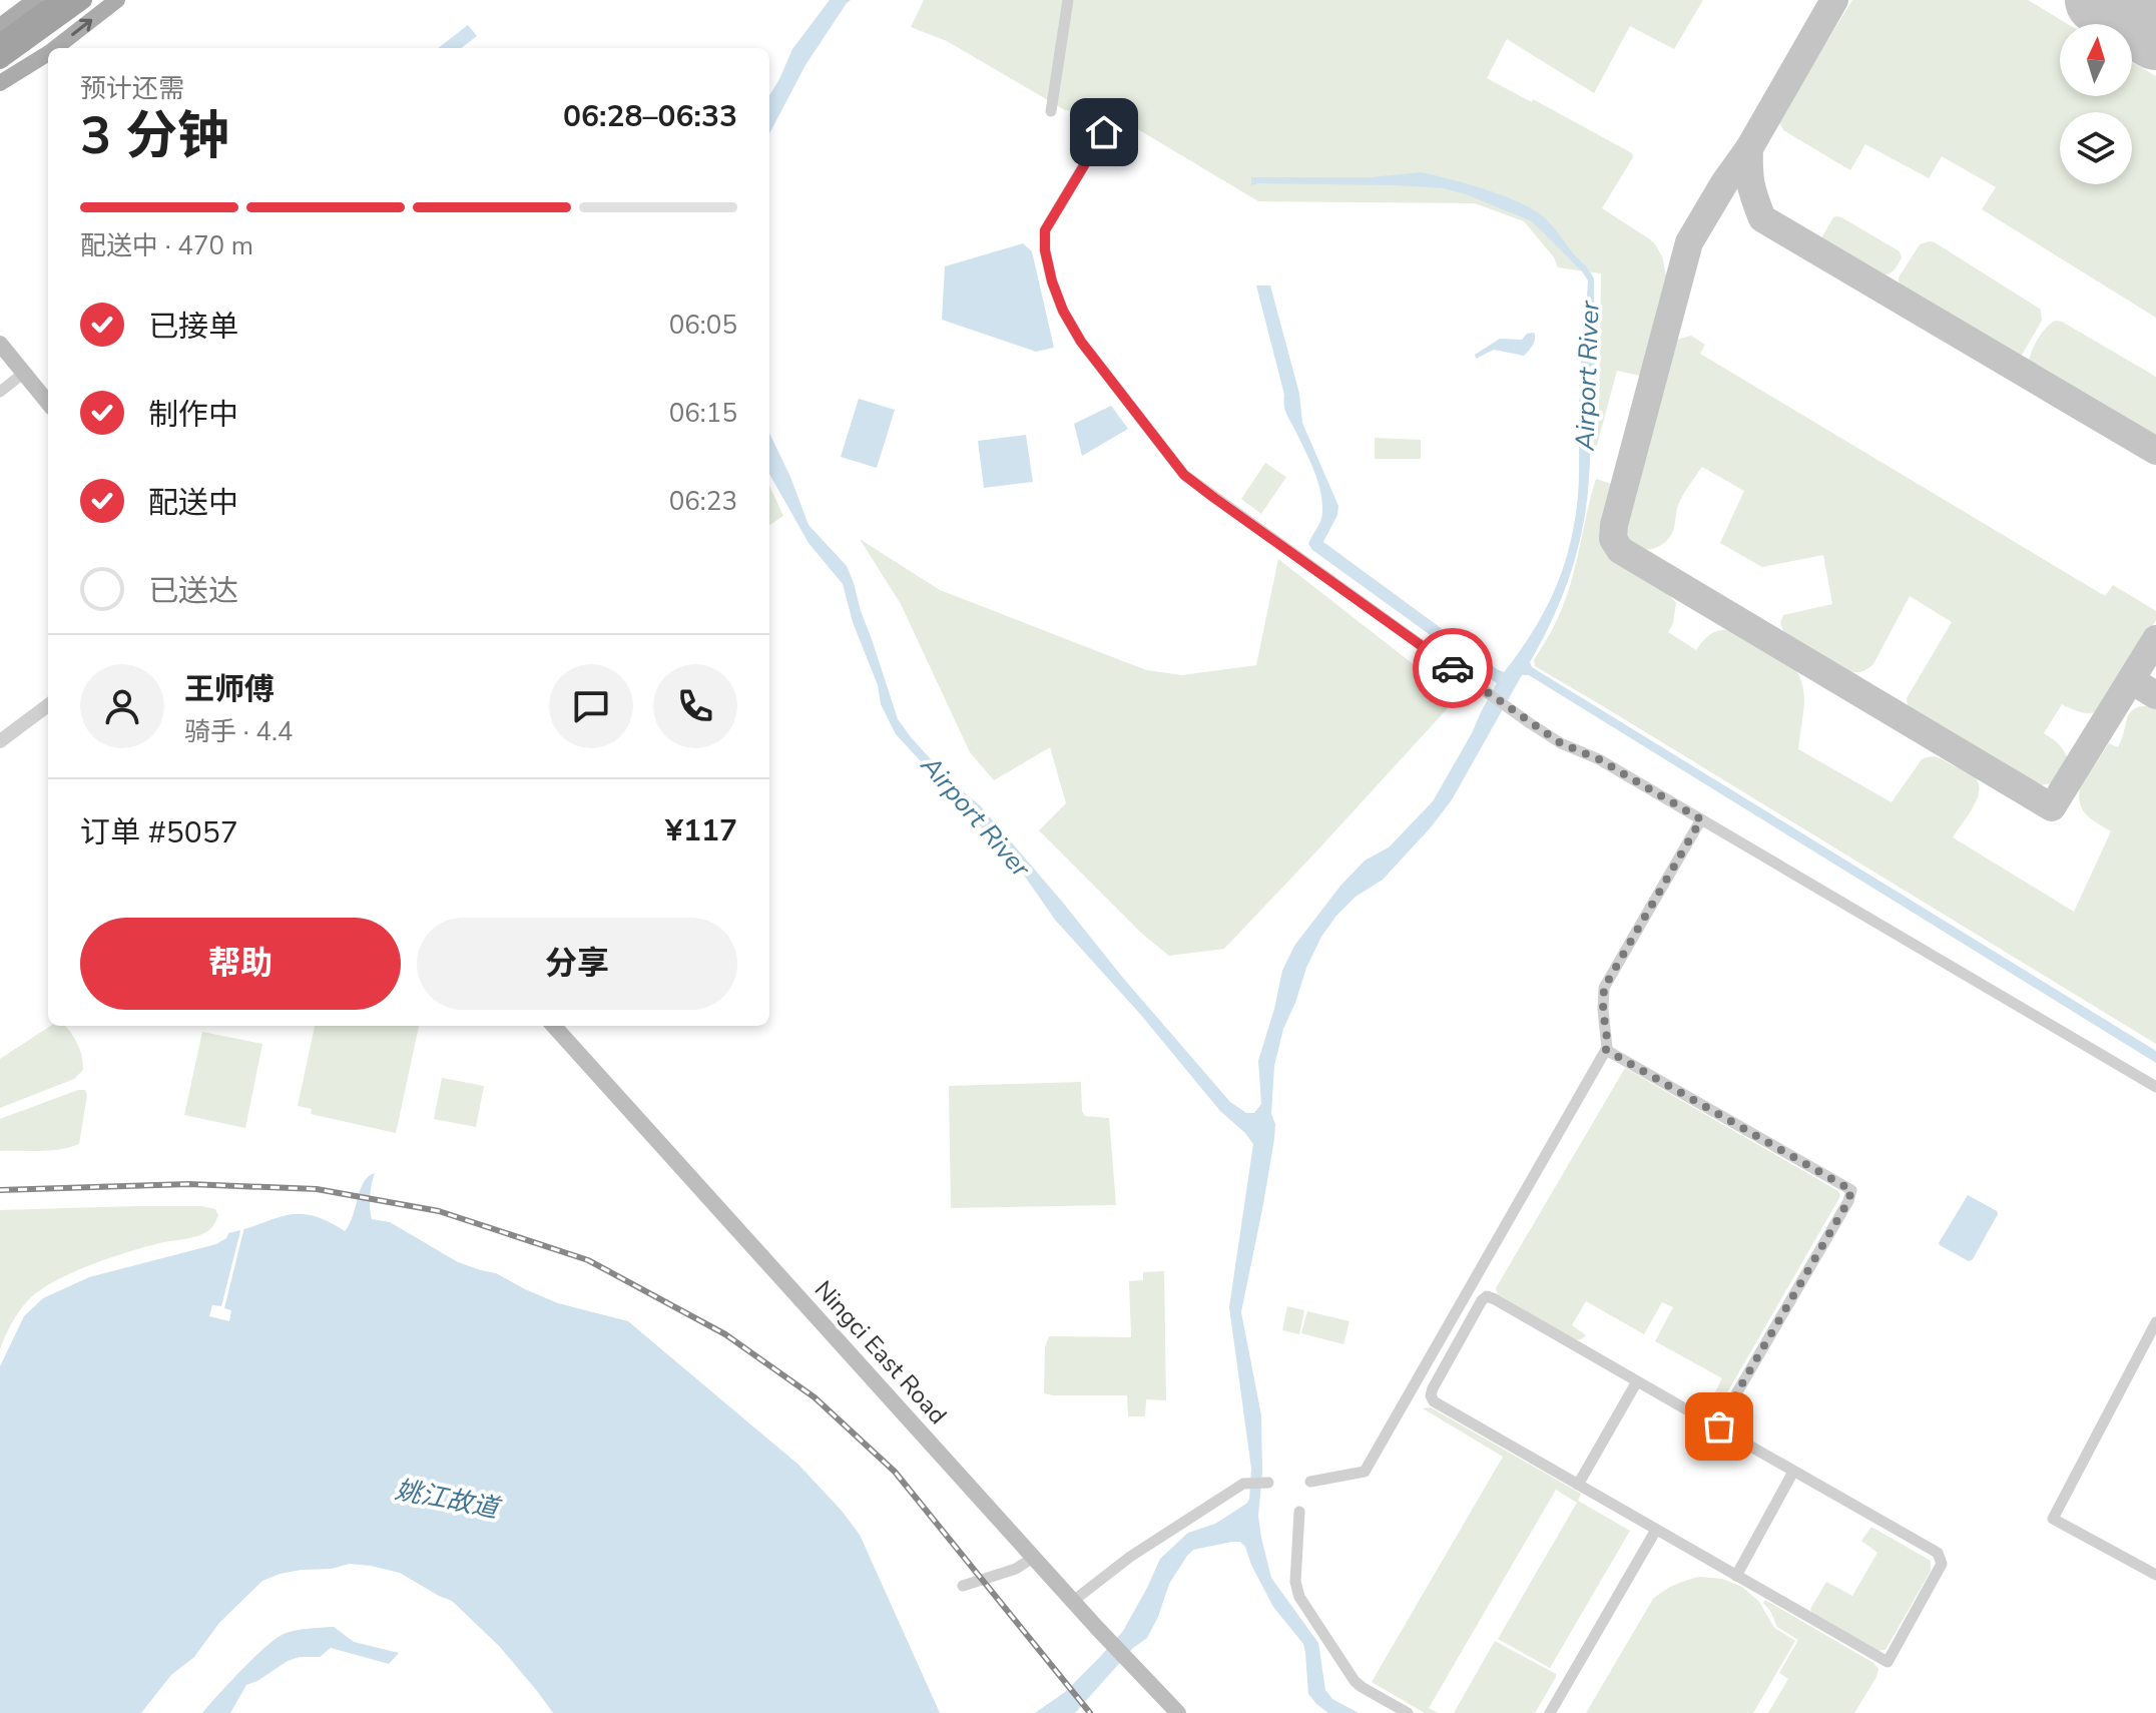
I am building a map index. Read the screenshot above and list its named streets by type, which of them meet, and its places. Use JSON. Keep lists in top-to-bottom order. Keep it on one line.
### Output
{"streets":{"main road":["Ningci East Road"]},"water":["Airport River","姚江故道"],"north":"top","page":{"heading":["3 分钟","预计还需","06:28–06:33"],"panel":["王师傅","骑手 · 4.4","订单 #5057","¥117"],"bar":"配送中 · 470 m","list":[["已接单","06:05"],["制作中","06:15"],["配送中","06:23"],"已送达"],"buttons":["帮助","分享"]}}
